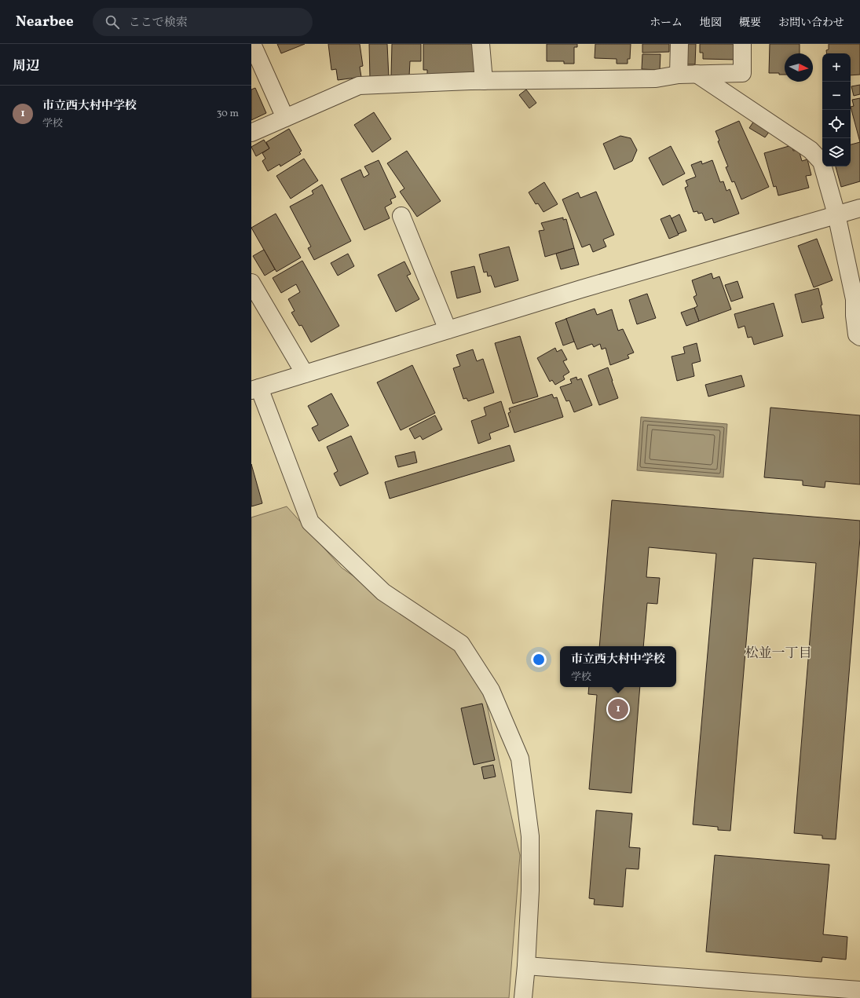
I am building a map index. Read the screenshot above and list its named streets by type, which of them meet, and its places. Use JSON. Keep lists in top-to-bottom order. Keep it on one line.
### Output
{"districts":["松並一丁目"],"north":"right","page":{"header":"Nearbee","search":"ここで検索","nav":["ホーム","地図","概要","お問い合わせ"],"heading":"周辺","map_buttons":["+","−"],"list":[{"mark":"1","name":"市立西大村中学校","note":"学校","value":"30 m"}],"popup":["市立西大村中学校","学校"],"pins":"1"}}
